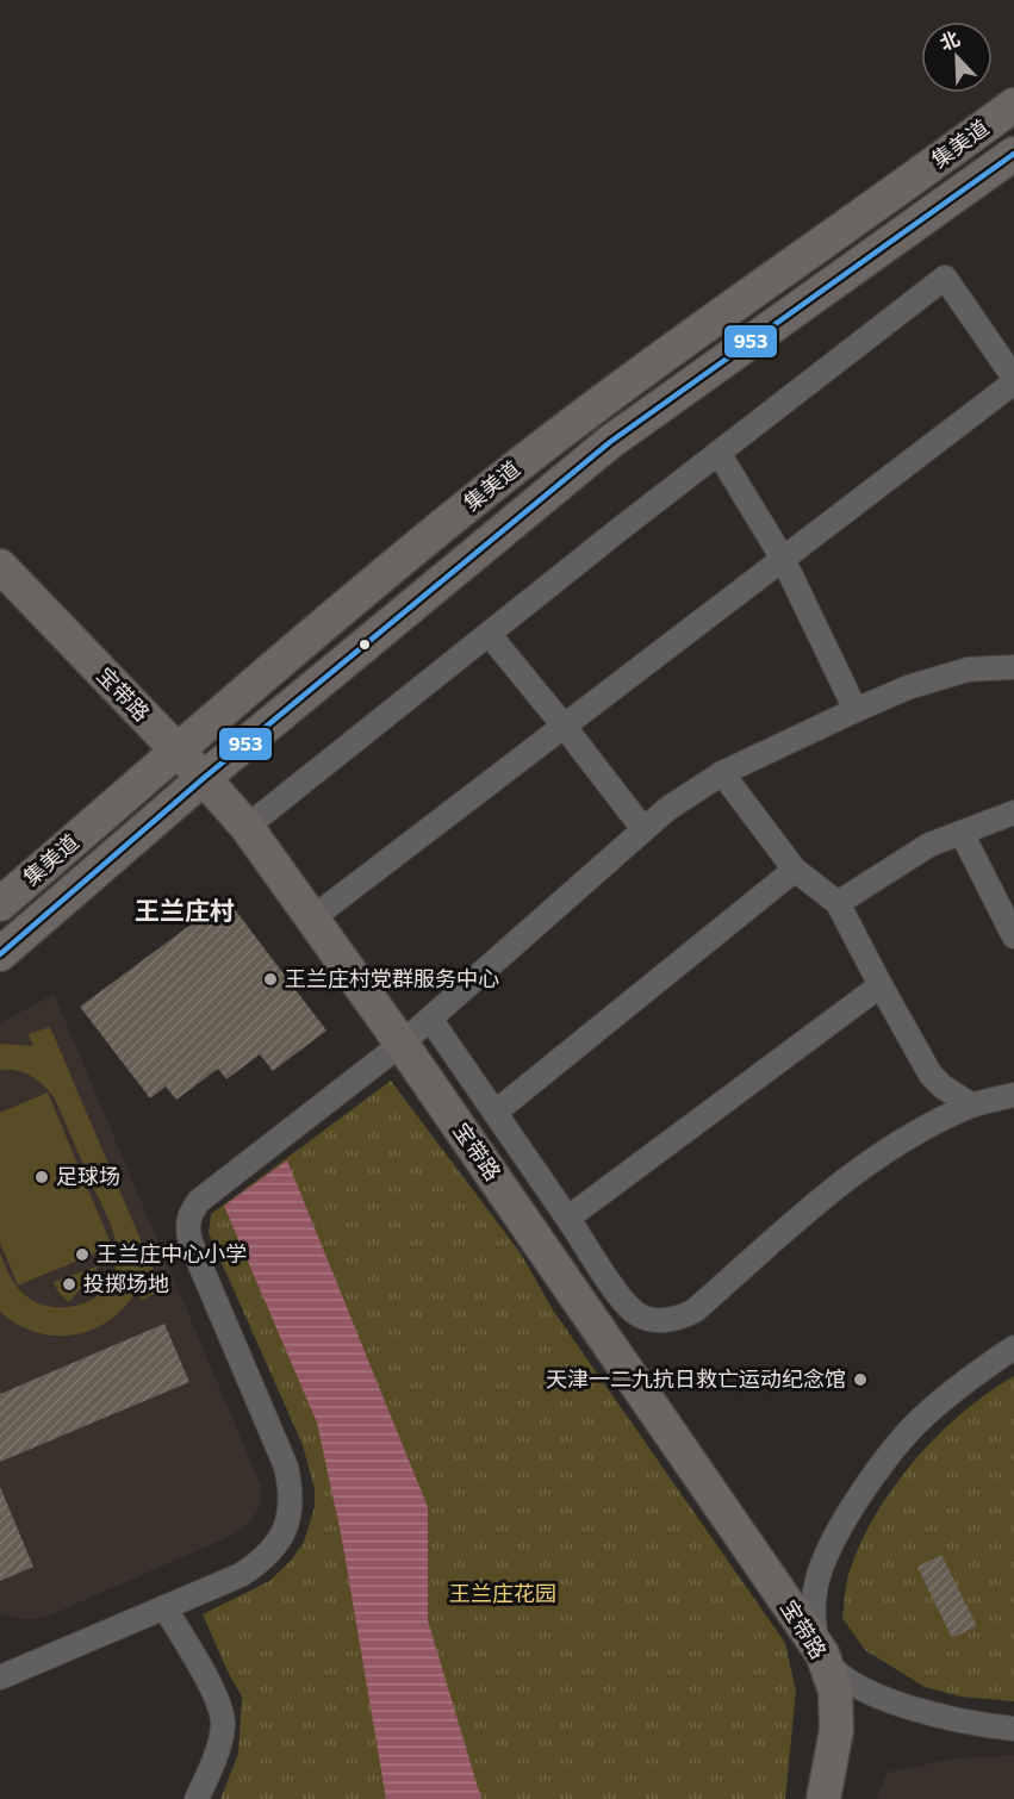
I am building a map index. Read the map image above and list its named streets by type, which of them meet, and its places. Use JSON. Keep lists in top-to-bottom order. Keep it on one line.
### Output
{"streets":{"main road":["集美道","宝带路"]},"crossings":[["集美道","宝带路"]],"districts":["王兰庄村"],"parks":["王兰庄花园"],"places":["王兰庄村党群服务中心","足球场","王兰庄中心小学","投掷场地","天津一二九抗日救亡运动纪念馆"],"lines":["transit line 953"],"north":"top left"}
